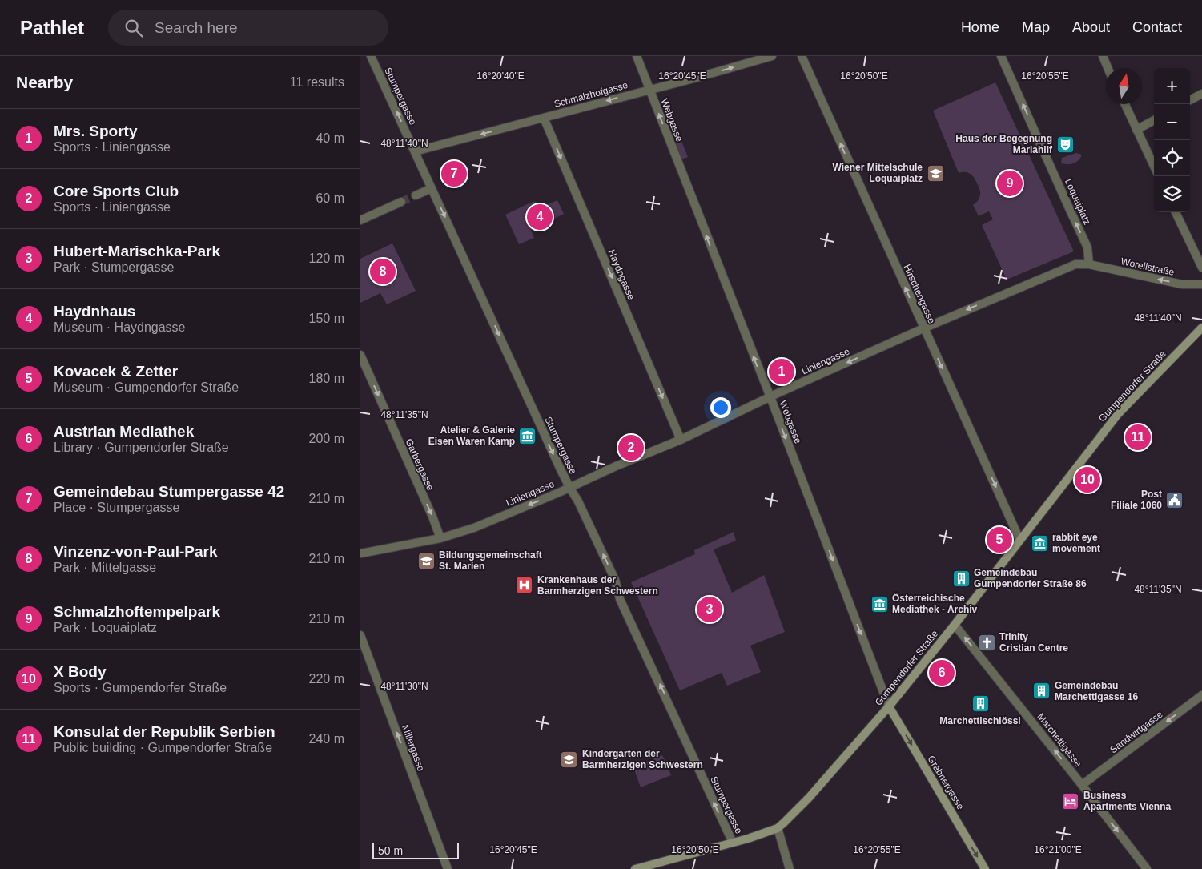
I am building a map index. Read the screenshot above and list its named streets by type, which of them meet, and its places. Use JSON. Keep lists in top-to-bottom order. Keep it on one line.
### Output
{"streets":{"street":["Schmalzhofgasse","Stumpergasse","Webgasse","Loquaiplatz","Worellstraße","Haydngasse","Hirschengasse","Liniengasse","Gumpendorfer Straße","Garbergasse","Sandwirtgasse","Marchettigasse","Millergasse","Grabnergasse"]},"crossings":[["Schmalzhofgasse","Stumpergasse"],["Schmalzhofgasse","Webgasse"],["Schmalzhofgasse","Haydngasse"],["Stumpergasse","Liniengasse"],["Stumpergasse","Gumpendorfer Straße"],["Webgasse","Liniengasse"],["Webgasse","Gumpendorfer Straße"],["Webgasse","Grabnergasse"],["Loquaiplatz","Worellstraße"],["Loquaiplatz","Liniengasse"],["Worellstraße","Liniengasse"],["Haydngasse","Liniengasse"],["Hirschengasse","Liniengasse"],["Hirschengasse","Gumpendorfer Straße"],["Liniengasse","Garbergasse"],["Gumpendorfer Straße","Marchettigasse"],["Gumpendorfer Straße","Grabnergasse"],["Sandwirtgasse","Marchettigasse"]],"one_way":["Loquaiplatz","Worellstraße","Haydngasse","Liniengasse","Garbergasse","Sandwirtgasse","Millergasse","Grabnergasse"],"places":{"theatre":["Haus der Begegnung Mariahilf"],"school or university":["Wiener Mittelschule Loquaiplatz","Bildungsgemeinschaft St. Marien","Kindergarten der Barmherzigen Schwestern"],"museum":["Atelier & Galerie Eisen Waren Kamp","rabbit eye movement","Österreichische Mediathek - Archiv"],"public building":["Post Filiale 1060"],"building":["Gemeindebau Gumpendorfer Straße 86","Gemeindebau Marchettigasse 16","Marchettischlössl"],"hospital":["Krankenhaus der Barmherzigen Schwestern"],"church":["Trinity Cristian Centre"],"hotel":["Business Apartments Vienna"]},"scale_bar":"50 m","north":"top","page":{"header":"Pathlet","search":"Search here","nav":["Home","Map","About","Contact"],"heading":["Nearby","11 results"],"map_buttons":["+","−"],"list":[{"mark":"1","name":"Mrs. Sporty","note":"Sports · Liniengasse","value":"40 m"},{"mark":"2","name":"Core Sports Club","note":"Sports · Liniengasse","value":"60 m"},{"mark":"3","name":"Hubert-Marischka-Park","note":"Park · Stumpergasse","value":"120 m"},{"mark":"4","name":"Haydnhaus","note":"Museum · Haydngasse","value":"150 m"},{"mark":"5","name":"Kovacek & Zetter","note":"Museum · Gumpendorfer Straße","value":"180 m"},{"mark":"6","name":"Austrian Mediathek","note":"Library · Gumpendorfer Straße","value":"200 m"},{"mark":"7","name":"Gemeindebau Stumpergasse 42","note":"Place · Stumpergasse","value":"210 m"},{"mark":"8","name":"Vinzenz-von-Paul-Park","note":"Park · Mittelgasse","value":"210 m"},{"mark":"9","name":"Schmalzhoftempelpark","note":"Park · Loquaiplatz","value":"210 m"},{"mark":"10","name":"X Body","note":"Sports · Gumpendorfer Straße","value":"220 m"},{"mark":"11","name":"Konsulat der Republik Serbien","note":"Public building · Gumpendorfer Straße","value":"240 m"}],"pins":["7","9","4","8","1","11","2","10","5","3","6"],"scale":"50 m"},"coordinates":["16°20'40\"E","16°20'45\"E","16°20'50\"E","16°20'55\"E","48°11'40\"N","48°11'35\"N","48°11'30\"N","16°21'00\"E"]}
